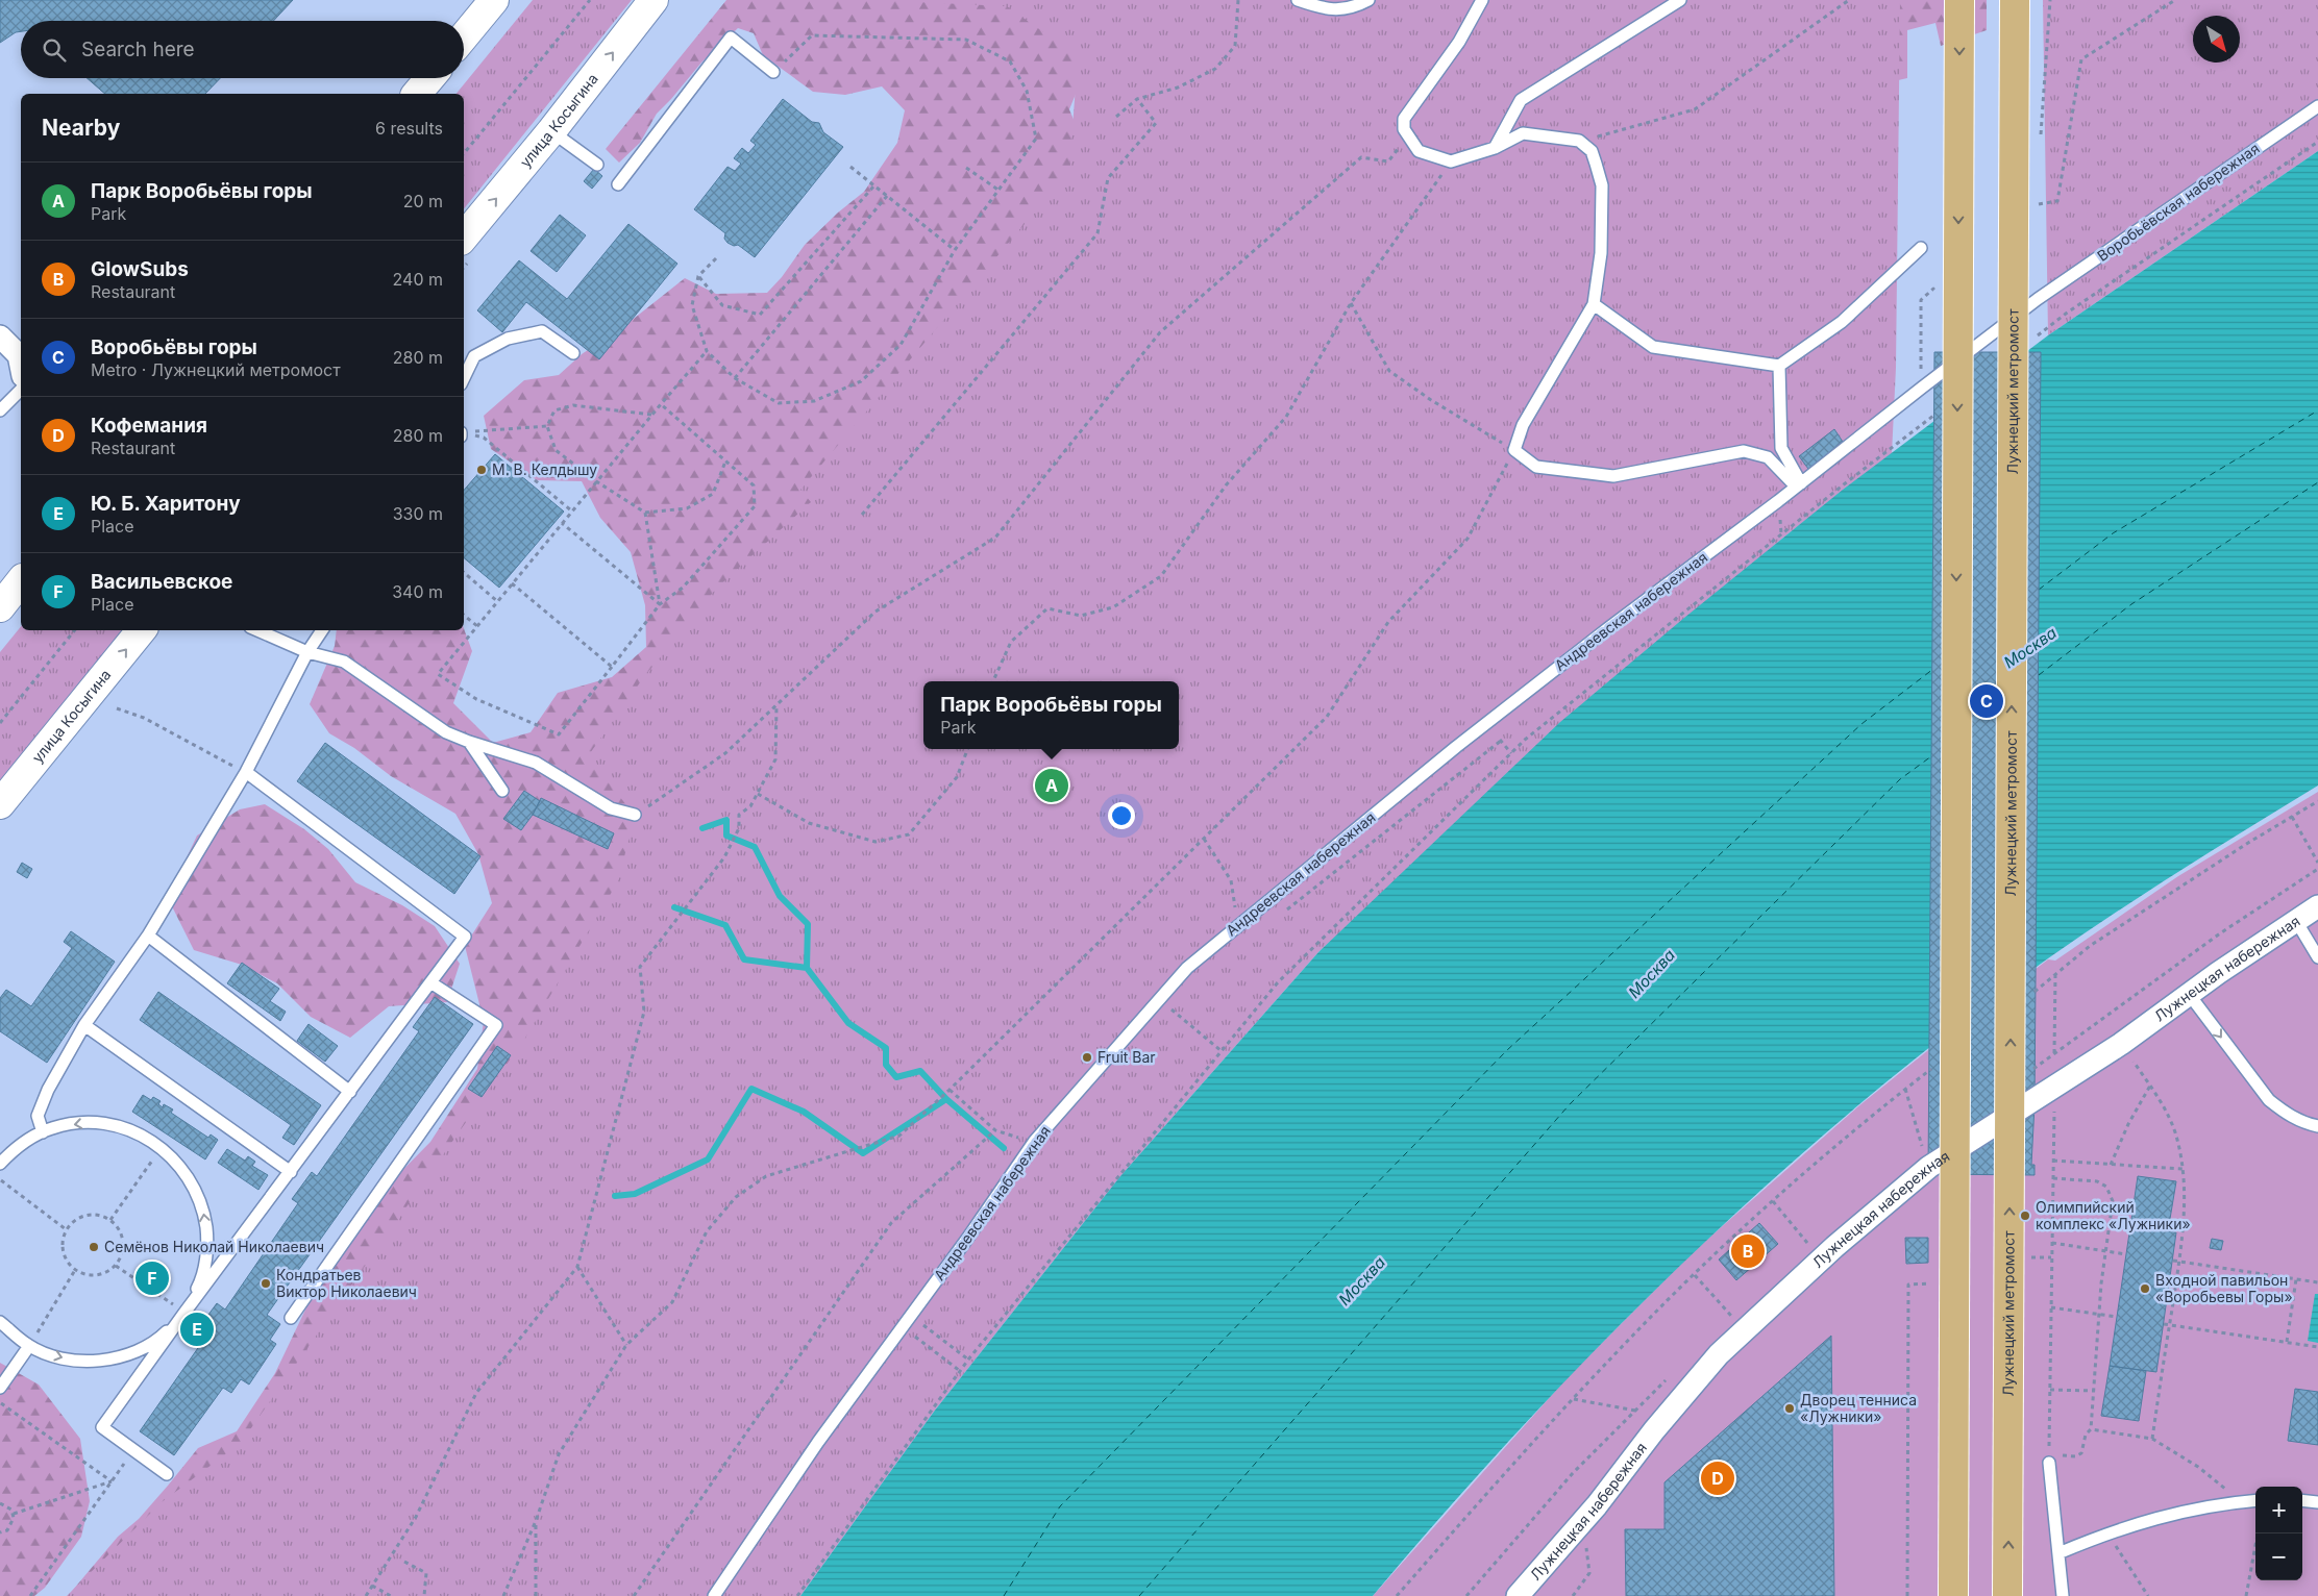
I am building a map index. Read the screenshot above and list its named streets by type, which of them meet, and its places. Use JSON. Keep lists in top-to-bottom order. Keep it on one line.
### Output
{"streets":{"main road":["улица Косыгина","Лужнецкий метромост"],"street":["Лужнецкая набережная"],"lane":["Воробьёвская набережная","Андреевская набережная"]},"crossings":[["Воробьёвская набережная","Андреевская набережная"]],"one_way":["улица Косыгина"],"water":["Москва"],"places":["М. В. Келдышу","Fruit Bar","Олимпийский комплекс «Лужники»","Семёнов Николай Николаевич","Кондратьев Виктор Николаевич","Входной павильон «Воробьевы Горы»","Дворец тенниса «Лужники»"],"north":"bottom right","page":{"search":"Search here","heading":["Nearby","6 results"],"list":[{"mark":"A","name":"Парк Воробьёвы горы","note":"Park","value":"20 m"},{"mark":"B","name":"GlowSubs","note":"Restaurant","value":"240 m"},{"mark":"C","name":"Воробьёвы горы","note":"Metro · Лужнецкий метромост","value":"280 m"},{"mark":"D","name":"Кофемания","note":"Restaurant","value":"280 m"},{"mark":"E","name":"Ю. Б. Харитону","note":"Place","value":"330 m"},{"mark":"F","name":"Васильевское","note":"Place","value":"340 m"}],"popup":["Парк Воробьёвы горы","Park"],"pins":["C","A","B","F","E","D"],"map_buttons":["+","−"]}}
